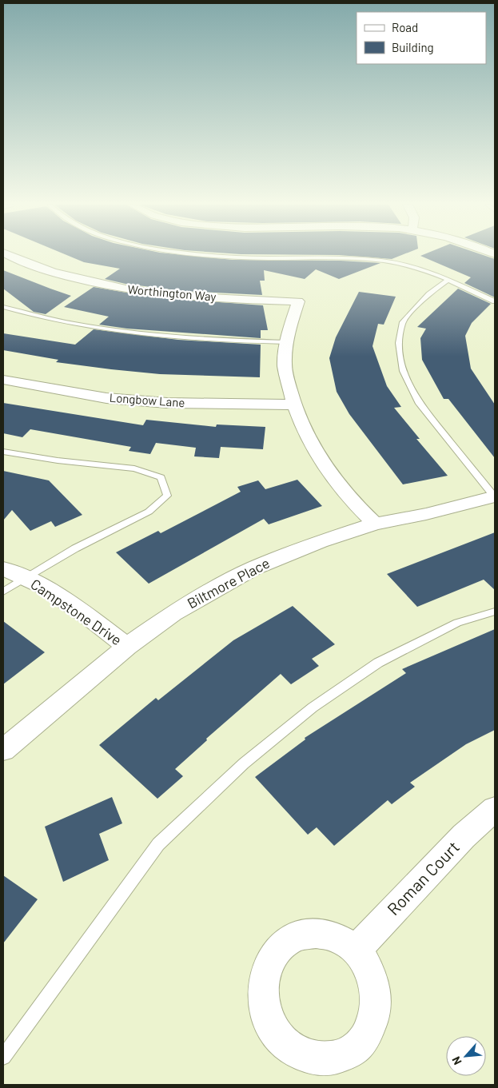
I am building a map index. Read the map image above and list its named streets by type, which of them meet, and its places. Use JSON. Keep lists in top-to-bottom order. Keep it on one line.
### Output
{"streets":{"street":["Worthington Way","Longbow Lane","Biltmore Place","Campstone Drive","Roman Court"]},"crossings":[["Biltmore Place","Campstone Drive"]],"legend":["Road","Building"],"north":"bottom left"}
